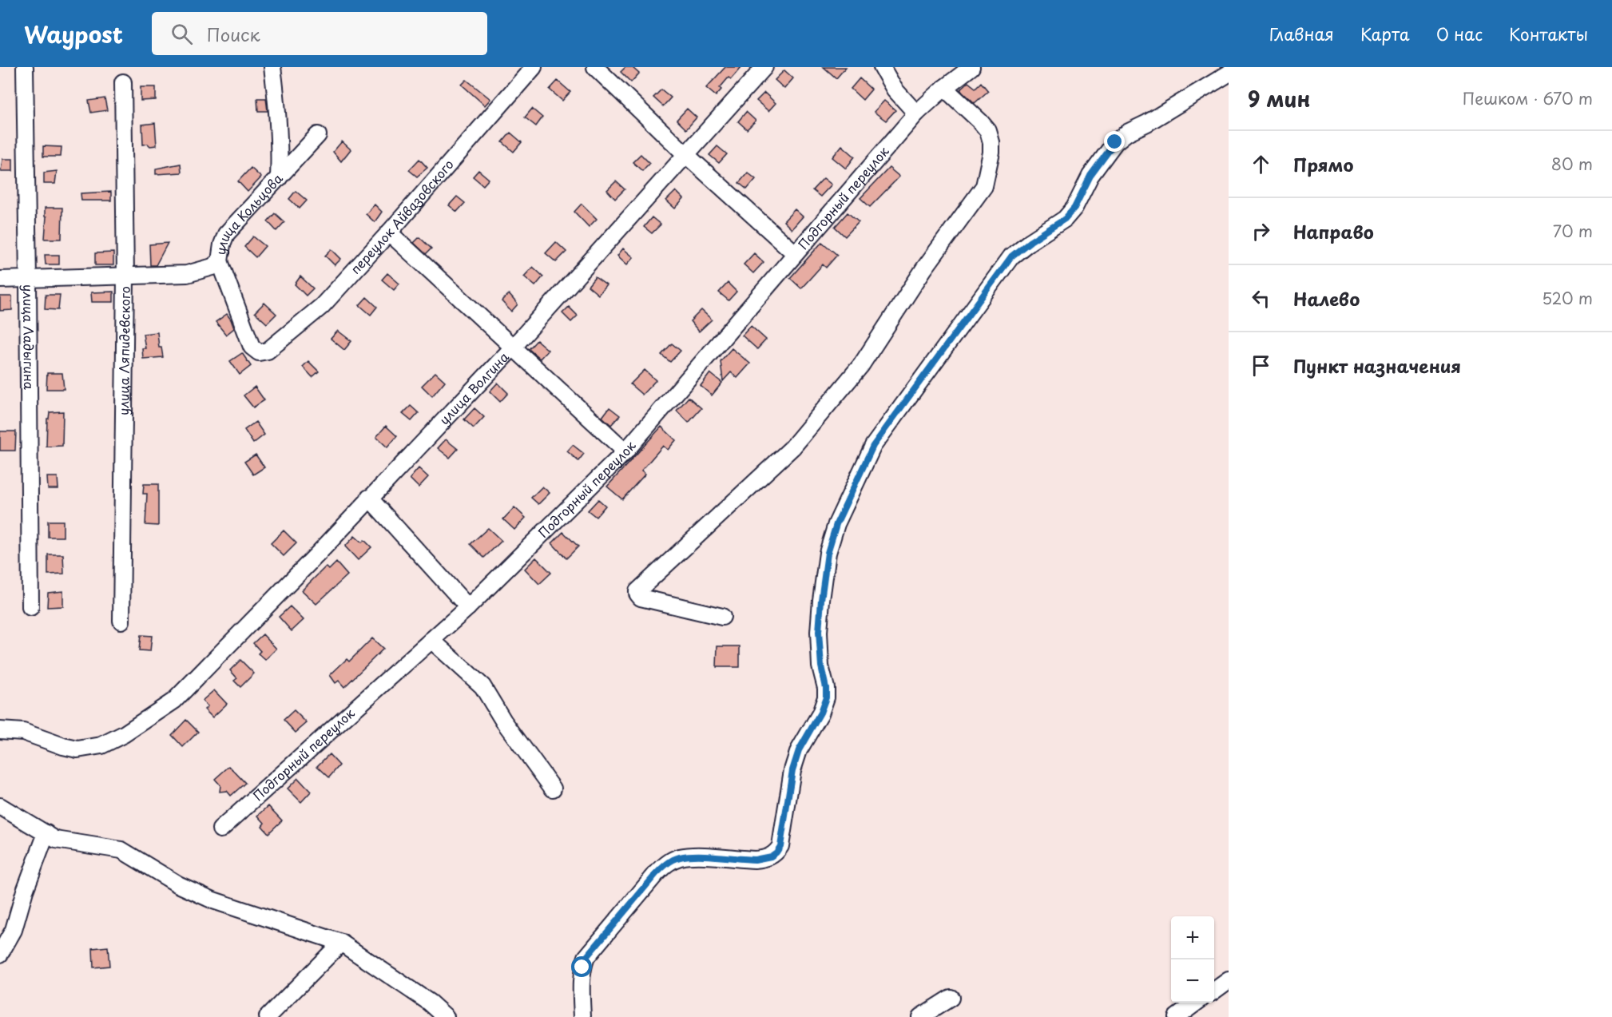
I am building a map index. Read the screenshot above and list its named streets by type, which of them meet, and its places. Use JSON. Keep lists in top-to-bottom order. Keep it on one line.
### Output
{"streets":{"street":["Подгорный переулок","улица Кольцова","переулок Айвазовского","улица Ладыгина","улица Ляпидевского","улица Волгина"]},"crossings":[["улица Кольцова","переулок Айвазовского"],["улица Кольцова","улица Ладыгина"],["улица Кольцова","улица Ляпидевского"]],"page":{"header":"Waypost","search":"Поиск","nav":["Главная","Карта","О нас","Контакты"],"heading":["9 мин","Пешком · 670 m"],"list":[["Прямо","80 m"],["Направо","70 m"],["Налево","520 m"],"Пункт назначения"],"map_buttons":["+","−"]}}
